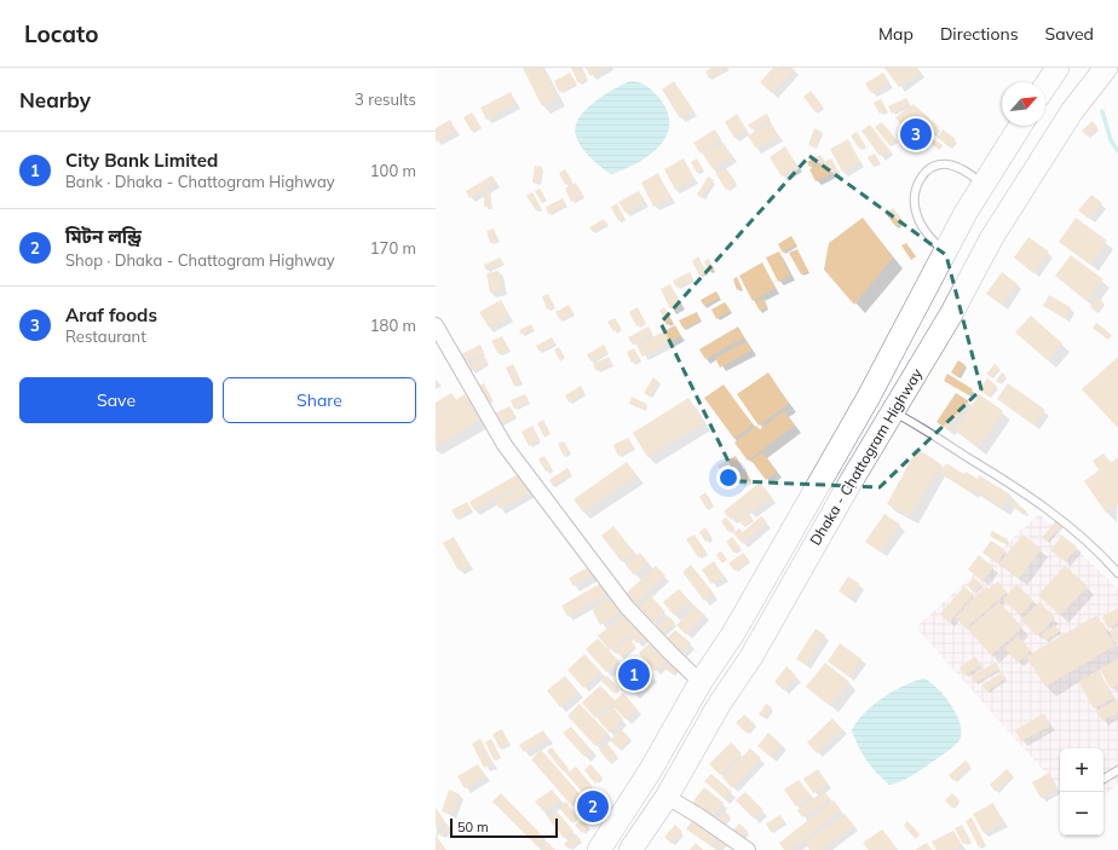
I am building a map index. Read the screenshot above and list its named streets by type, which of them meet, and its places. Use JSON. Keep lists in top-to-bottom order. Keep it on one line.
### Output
{"streets":{"highway":["Dhaka - Chattogram Highway"]},"scale_bar":"50 m","north":"top right","page":{"header":"Locato","nav":["Map","Directions","Saved"],"heading":["Nearby","3 results"],"pins":["3","1","2"],"list":[{"mark":"1","name":"City Bank Limited","note":"Bank · Dhaka - Chattogram Highway","value":"100 m"},{"mark":"2","name":"মিটন লন্ড্রি","note":"Shop · Dhaka - Chattogram Highway","value":"170 m"},{"mark":"3","name":"Araf foods","note":"Restaurant","value":"180 m"}],"buttons":["Save","Share"],"map_buttons":["+","−"],"scale":"50 m"}}
